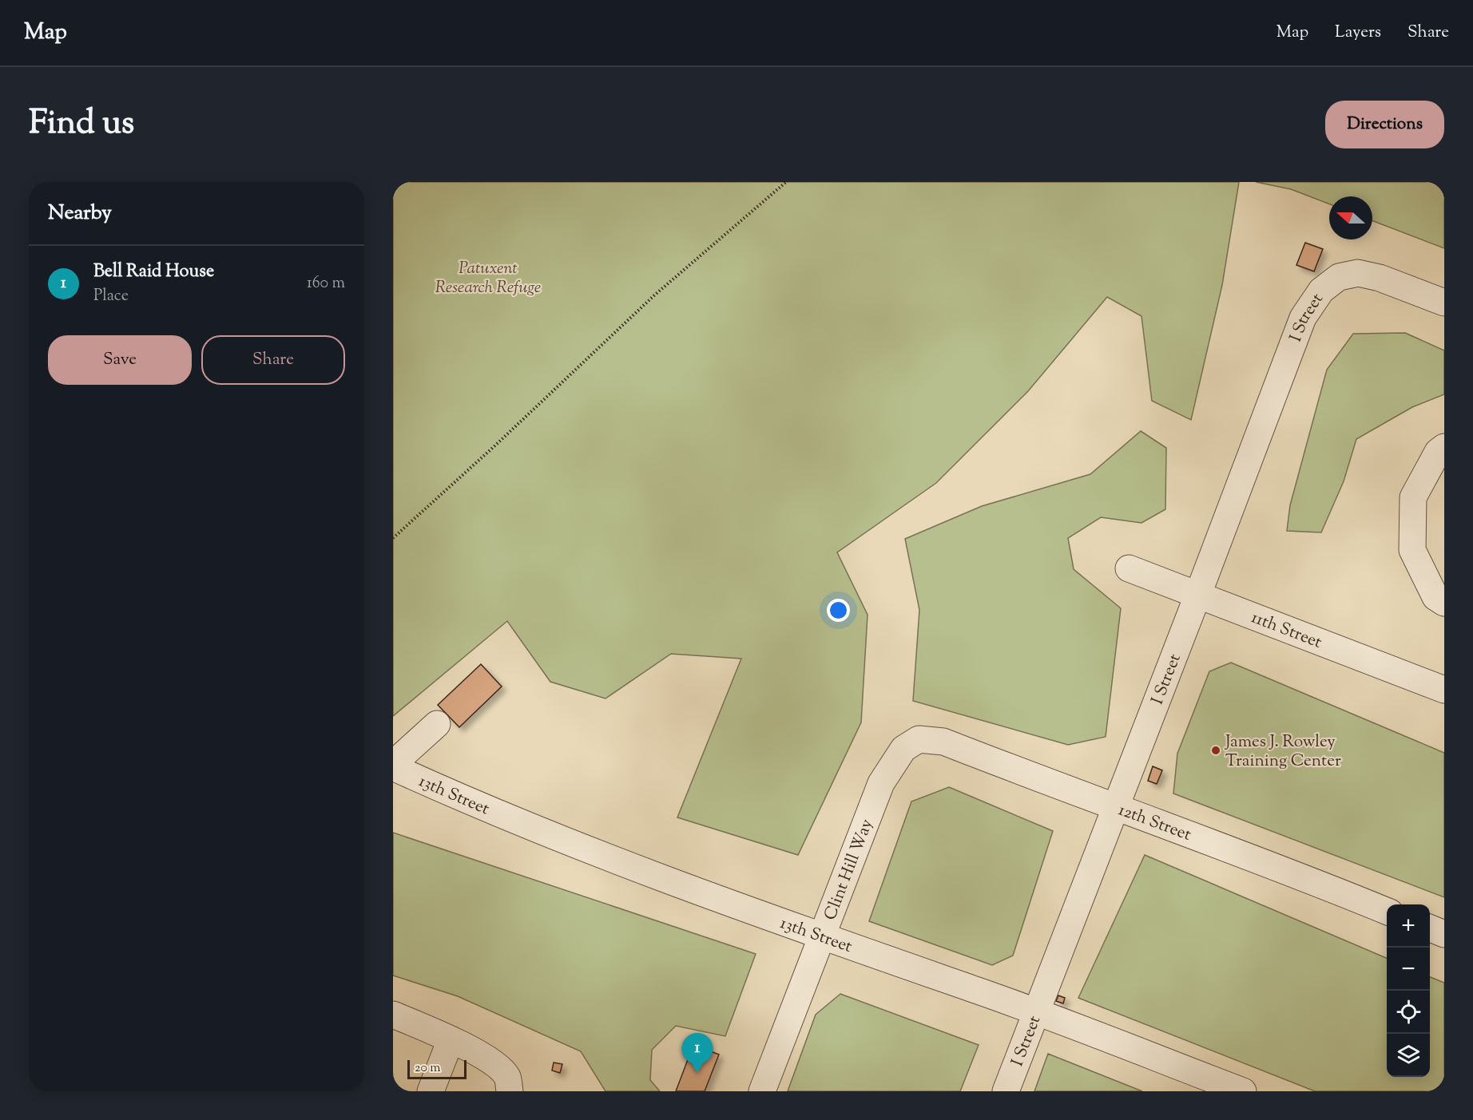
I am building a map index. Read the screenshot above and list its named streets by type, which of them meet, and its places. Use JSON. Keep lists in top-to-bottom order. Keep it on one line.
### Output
{"streets":{"lane":["I Street","11th Street","13th Street","12th Street","Clint Hill Way"]},"crossings":[["I Street","11th Street"],["I Street","13th Street"],["I Street","12th Street"],["13th Street","Clint Hill Way"],["12th Street","Clint Hill Way"]],"parks":["Patuxent Research Refuge"],"places":["James J. Rowley Training Center"],"scale_bar":"20 m","north":"left","page":{"header":"Map","nav":["Map","Layers","Share"],"title":"Find us","buttons":["Directions",["Save","Share"]],"heading":"Nearby","list":[{"mark":"1","name":"Bell Raid House","note":"Place","value":"160 m"}],"map_buttons":["+","−"],"pins":"1","scale":"20 m"}}
